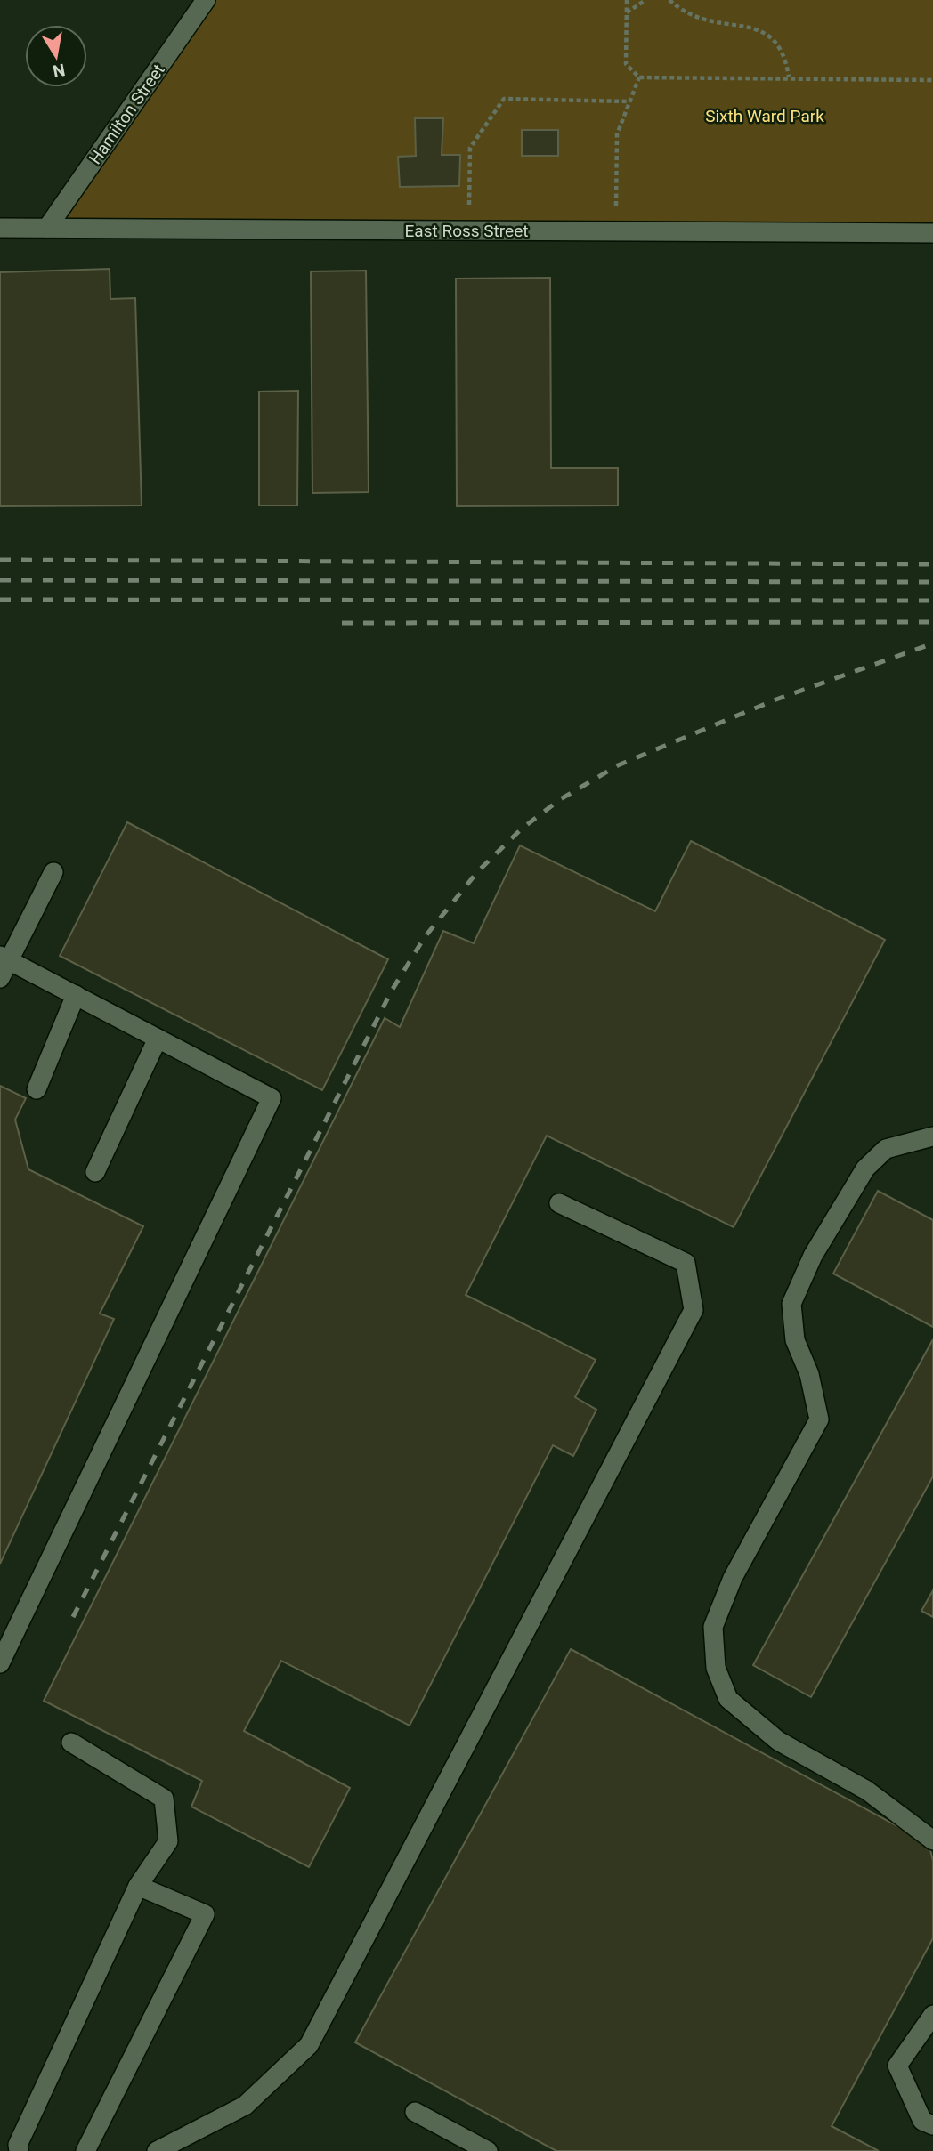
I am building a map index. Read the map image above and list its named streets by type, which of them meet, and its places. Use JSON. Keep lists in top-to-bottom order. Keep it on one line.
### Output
{"streets":{"street":["Hamilton Street","East Ross Street"]},"crossings":[["Hamilton Street","East Ross Street"]],"parks":["Sixth Ward Park"],"north":"bottom"}
